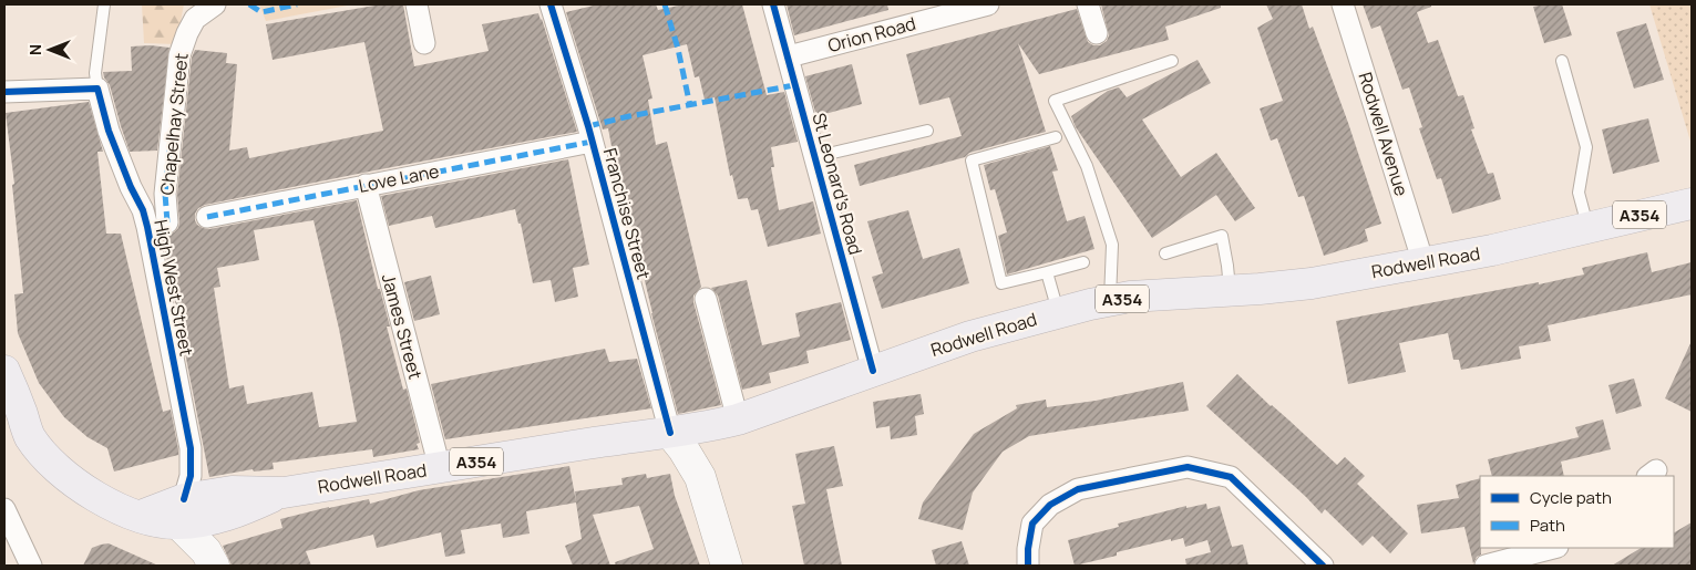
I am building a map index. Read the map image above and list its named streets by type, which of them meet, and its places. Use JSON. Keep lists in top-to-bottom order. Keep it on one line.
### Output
{"streets":{"highway":["A354","Rodwell Road"],"street":["Orion Road","Chapelhay Street","Rodwell Avenue","Love Lane","St Leonard's Road","Franchise Street","High West Street","James Street"]},"crossings":[["Orion Road","St Leonard's Road"],["Rodwell Avenue","Rodwell Road"],["Love Lane","Franchise Street"],["Love Lane","James Street"],["St Leonard's Road","Rodwell Road"],["Franchise Street","Rodwell Road"],["Rodwell Road","High West Street"],["Rodwell Road","James Street"]],"legend":["Cycle path","Path"],"north":"left"}
